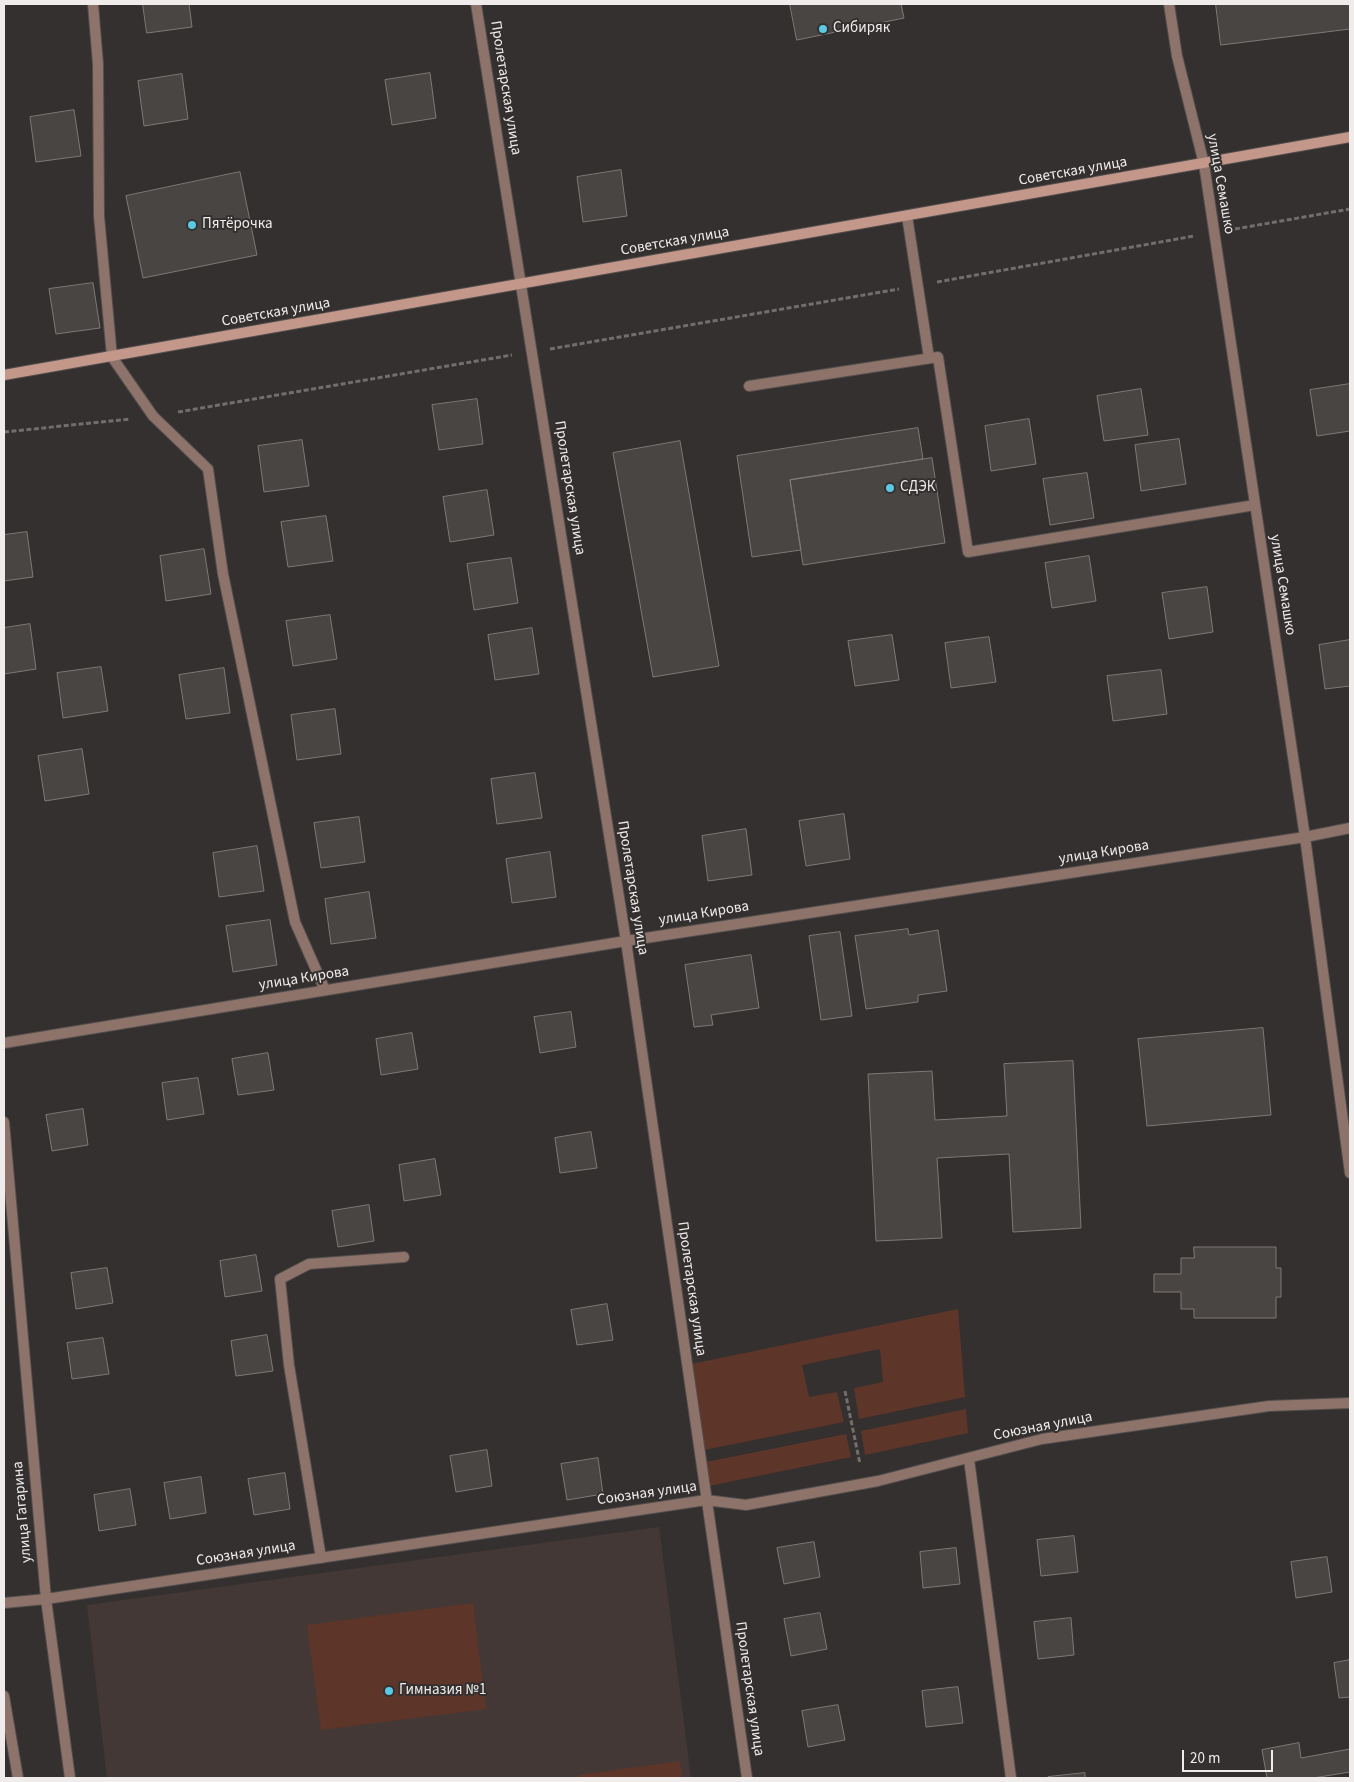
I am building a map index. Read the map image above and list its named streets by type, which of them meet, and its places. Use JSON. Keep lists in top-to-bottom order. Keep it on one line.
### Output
{"streets":{"street":["Пролетарская улица","Советская улица","улица Семашко","улица Кирова","Союзная улица","улица Гагарина"]},"crossings":[["Пролетарская улица","Советская улица"],["Пролетарская улица","улица Кирова"],["Пролетарская улица","Союзная улица"],["Советская улица","улица Семашко"],["улица Семашко","улица Кирова"],["Союзная улица","улица Гагарина"]],"places":["Сибиряк","Пятёрочка","СДЭК","Гимназия №1"],"scale_bar":"20 m"}
